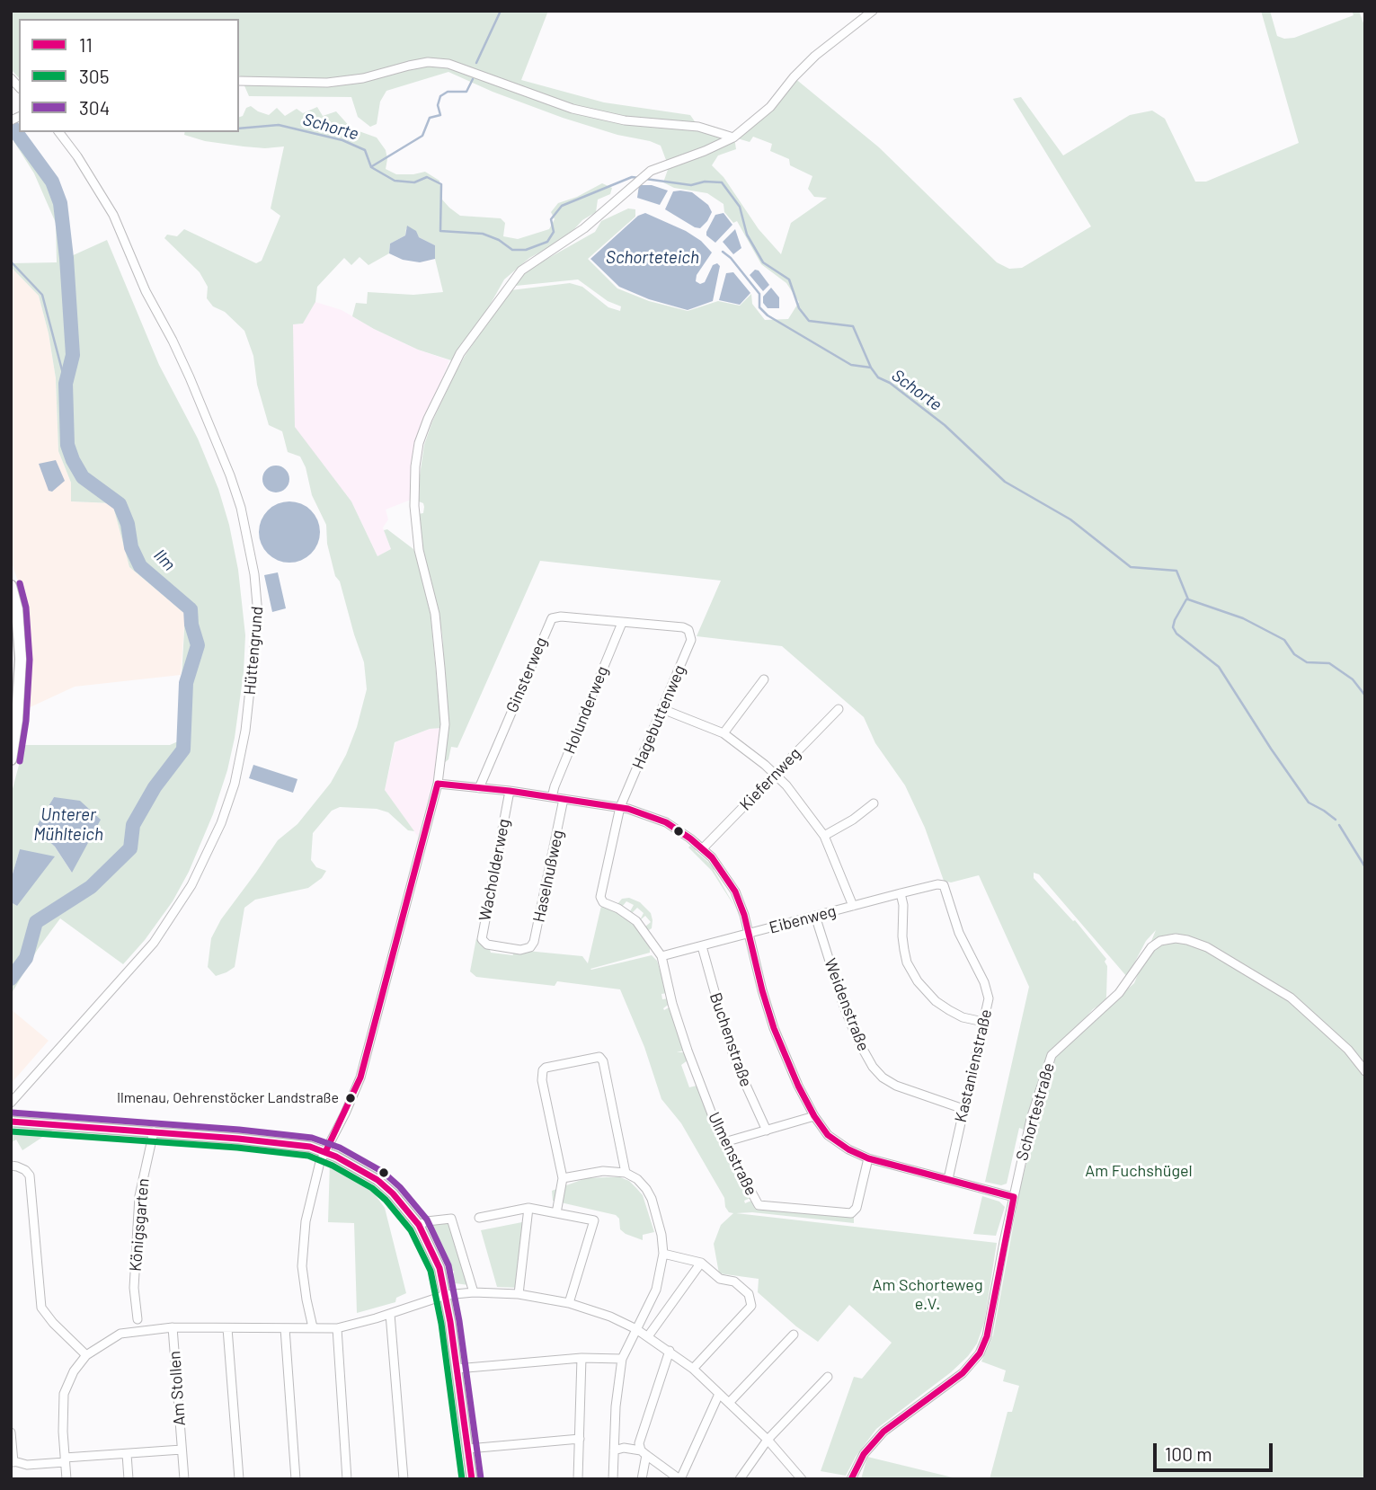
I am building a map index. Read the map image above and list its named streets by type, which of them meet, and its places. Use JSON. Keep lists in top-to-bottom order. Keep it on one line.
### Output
{"streets":{"street":["Hüttengrund","Ginsterweg","Holunderweg","Hagebuttenweg","Kiefernweg","Wacholderweg","Haselnußweg","Eibenweg","Weidenstraße","Buchenstraße","Kastanienstraße","Schortestraße","Ulmenstraße","Königsgarten","Am Stollen"]},"crossings":[["Ginsterweg","Holunderweg"],["Ginsterweg","Hagebuttenweg"],["Hagebuttenweg","Eibenweg"],["Hagebuttenweg","Ulmenstraße"],["Wacholderweg","Haselnußweg"],["Eibenweg","Weidenstraße"],["Eibenweg","Buchenstraße"],["Eibenweg","Kastanienstraße"],["Eibenweg","Ulmenstraße"],["Weidenstraße","Kastanienstraße"]],"water":["Schorte","Schorteteich","Ilm","Unterer Mühlteich"],"parks":["Am Fuchshügel","Am Schorteweg e.V."],"places":["Ilmenau, Oehrenstöcker Landstraße"],"lines":["transit line 304","transit line 11","transit line 305"],"legend":["11","305","304"],"scale_bar":"100 m"}
